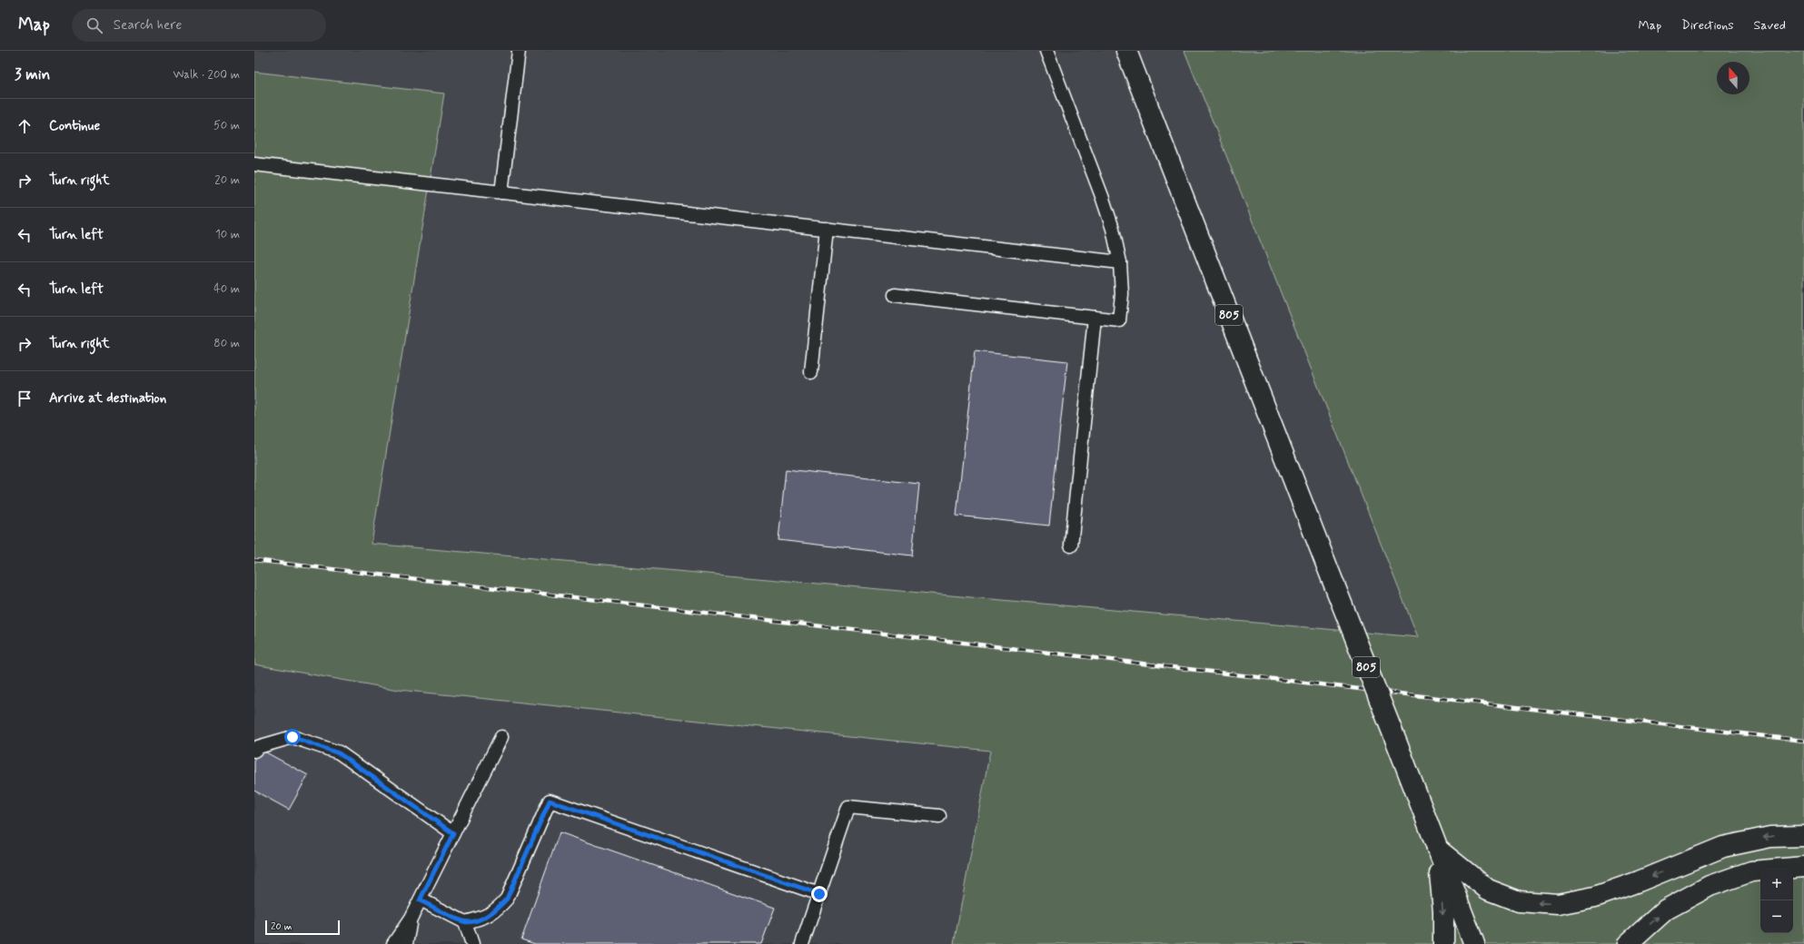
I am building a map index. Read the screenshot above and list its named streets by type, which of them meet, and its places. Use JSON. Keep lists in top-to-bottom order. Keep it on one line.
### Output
{"streets":{"main road":["805"]},"scale_bar":"20 m","north":"top","page":{"header":"Map","search":"Search here","nav":["Map","Directions","Saved"],"heading":["3 min","Walk · 200 m"],"list":[["Continue","50 m"],["Turn right","20 m"],["Turn left","10 m"],["Turn left","40 m"],["Turn right","80 m"],"Arrive at destination"],"map_buttons":["+","−"],"scale":"20 m"}}
